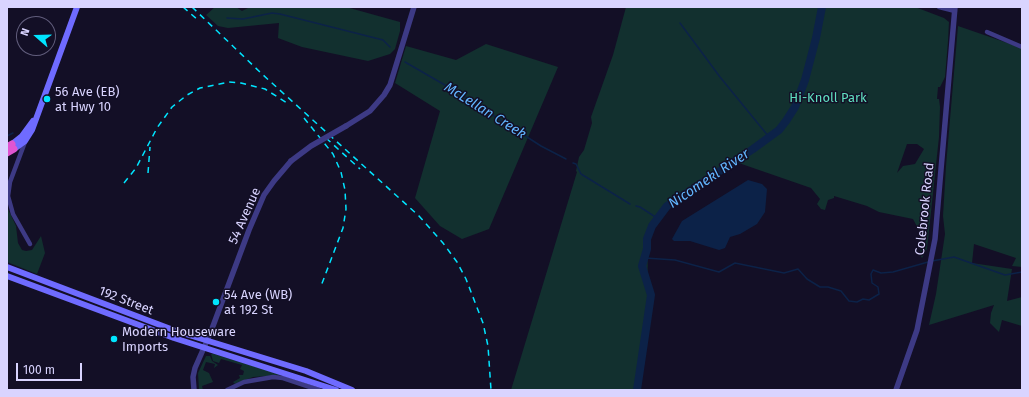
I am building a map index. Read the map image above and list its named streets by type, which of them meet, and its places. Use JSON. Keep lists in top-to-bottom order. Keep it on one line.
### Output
{"streets":{"main road":["192 Street"],"street":["Colebrook Road","54 Avenue"]},"crossings":[["54 Avenue","192 Street"]],"water":["McLellan Creek","Nicomekl River"],"parks":["Hi-Knoll Park"],"places":["56 Ave (EB) at Hwy 10","54 Ave (WB) at 192 St","Modern Houseware Imports"],"scale_bar":"100 m","north":"left"}
